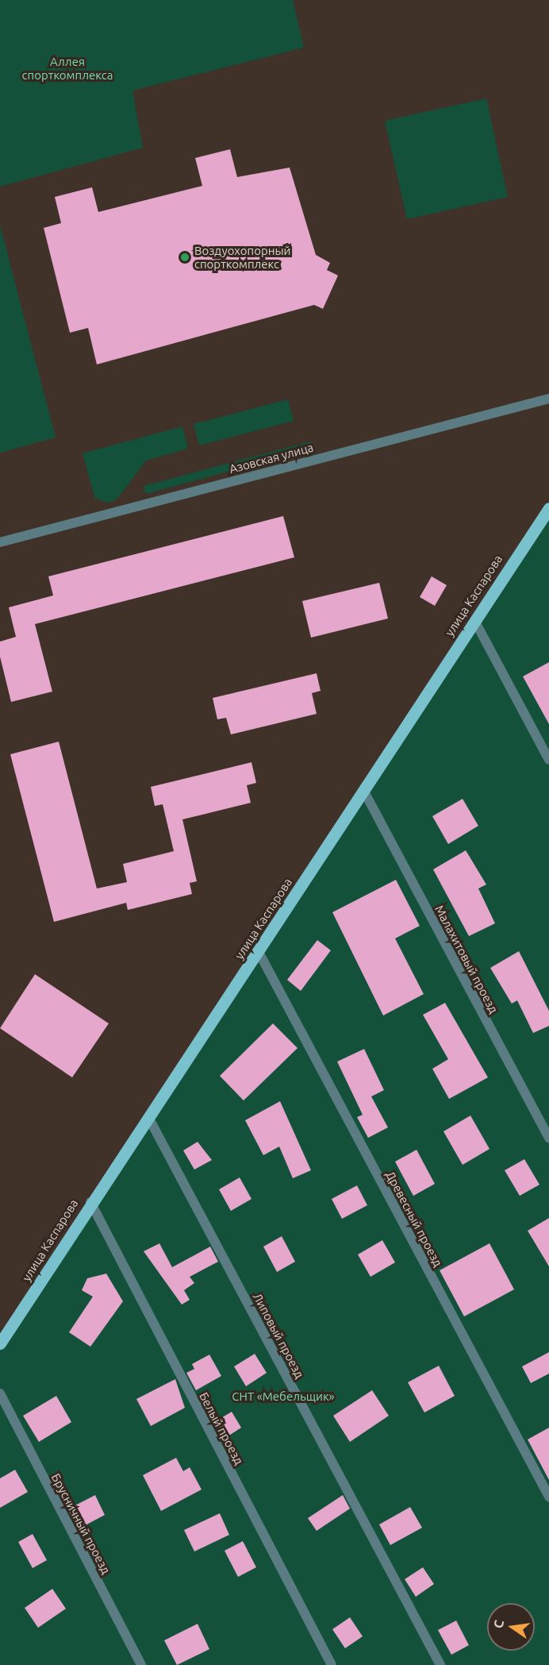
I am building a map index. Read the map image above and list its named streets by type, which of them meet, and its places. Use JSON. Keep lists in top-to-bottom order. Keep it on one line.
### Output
{"streets":{"main road":["улица Каспарова"],"street":["Азовская улица","Малахитовый проезд","Древесный проезд","Липовый проезд","Белый проезд","Брусничный проезд"]},"crossings":[["улица Каспарова","Малахитовый проезд"],["улица Каспарова","Древесный проезд"],["улица Каспарова","Липовый проезд"],["улица Каспарова","Белый проезд"]],"parks":["Аллея спорткомплекса","СНТ «Мебельщик»"],"places":["Воздуохопорный спорткомплекс"],"north":"left"}
